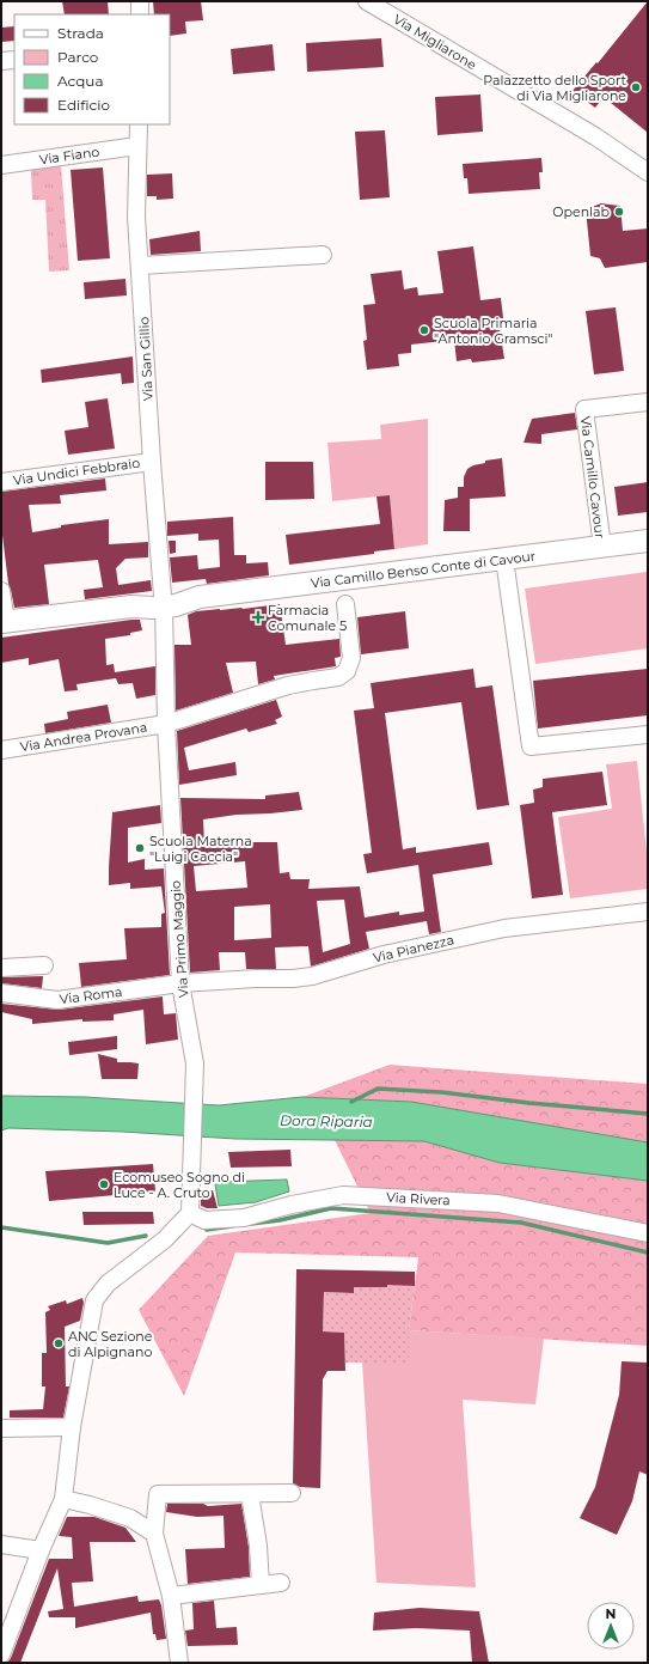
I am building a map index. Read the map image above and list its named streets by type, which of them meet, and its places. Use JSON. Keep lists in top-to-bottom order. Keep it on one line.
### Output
{"streets":{"main road":["Via Camillo Benso Conte di Cavour"],"street":["Via Migliarone","Via Fiano","Via San Gillio","Via Undici Febbraio","Via Camillo Cavour","Via Andrea Provana","Via Primo Maggio","Via Pianezza","Via Roma","Via Rivera"]},"crossings":[["Via Fiano","Via San Gillio"],["Via San Gillio","Via Undici Febbraio"],["Via San Gillio","Via Camillo Benso Conte di Cavour"],["Via San Gillio","Via Primo Maggio"],["Via Camillo Cavour","Via Camillo Benso Conte di Cavour"],["Via Camillo Benso Conte di Cavour","Via Primo Maggio"],["Via Andrea Provana","Via Primo Maggio"],["Via Primo Maggio","Via Pianezza"],["Via Primo Maggio","Via Roma"],["Via Primo Maggio","Via Rivera"],["Via Pianezza","Via Roma"]],"water":["Dora Riparia"],"places":{"other":["Palazzetto dello Sport di Via Migliarone","Openlab","Scuola Primaria \"Antonio Gramsci\"","Scuola Materna \"Luigi Caccia\"","Ecomuseo Sogno di Luce - A. Cruto","ANC Sezione di Alpignano"],"health":["Farmacia Comunale 5"]},"legend":["Strada","Parco","Acqua","Edificio"],"north":"top"}
